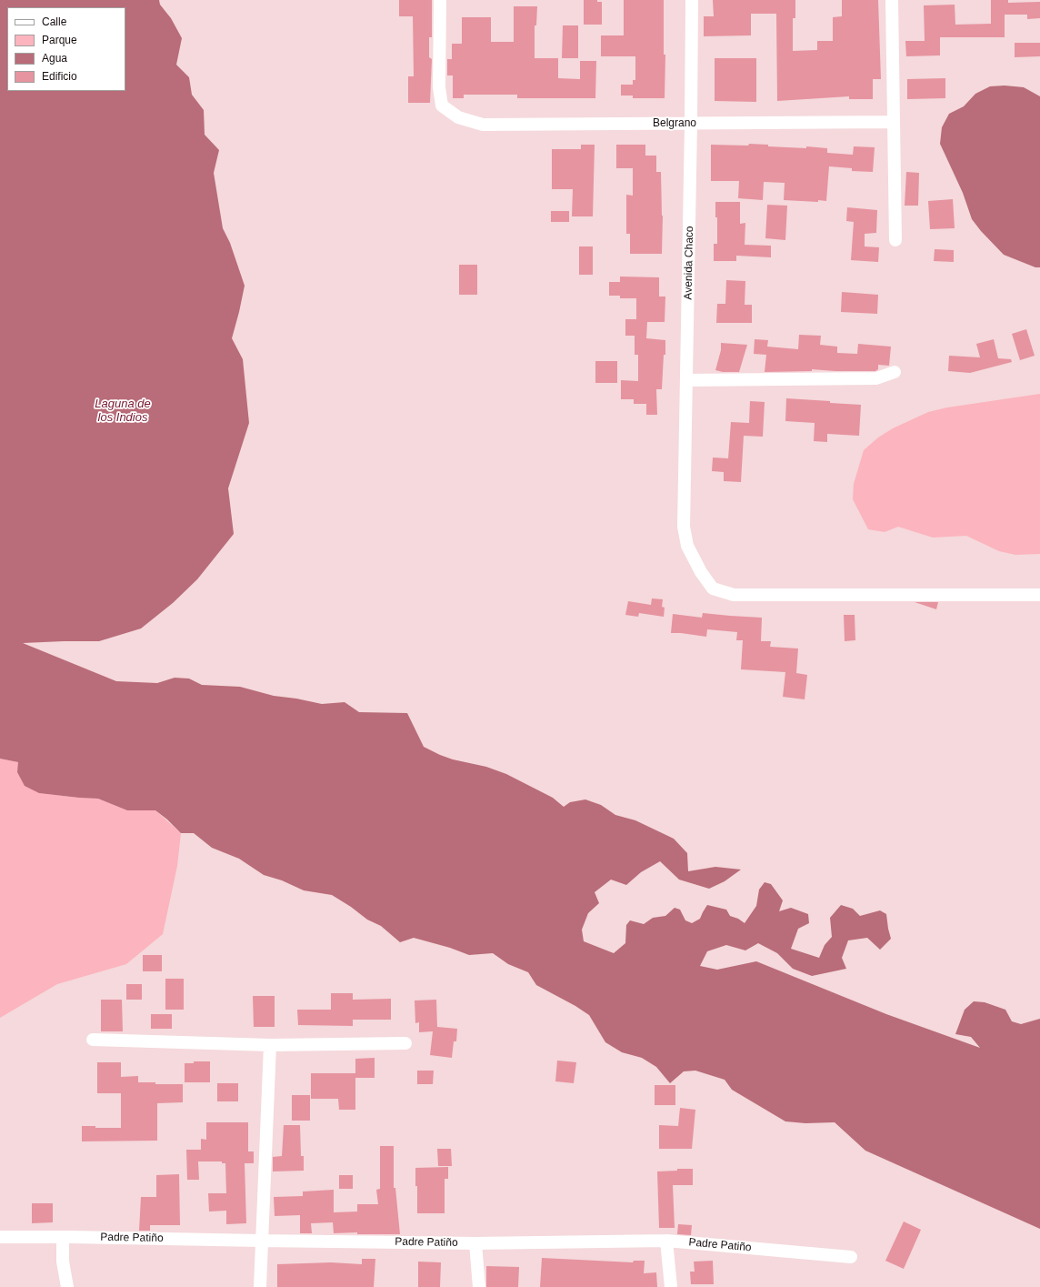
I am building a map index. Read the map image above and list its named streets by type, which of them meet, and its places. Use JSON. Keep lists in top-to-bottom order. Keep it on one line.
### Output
{"streets":{"street":["Belgrano","Avenida Chaco","Padre Patiño"]},"crossings":[["Belgrano","Avenida Chaco"]],"water":["Laguna de los Indios"],"legend":["Calle","Parque","Agua","Edificio"]}
